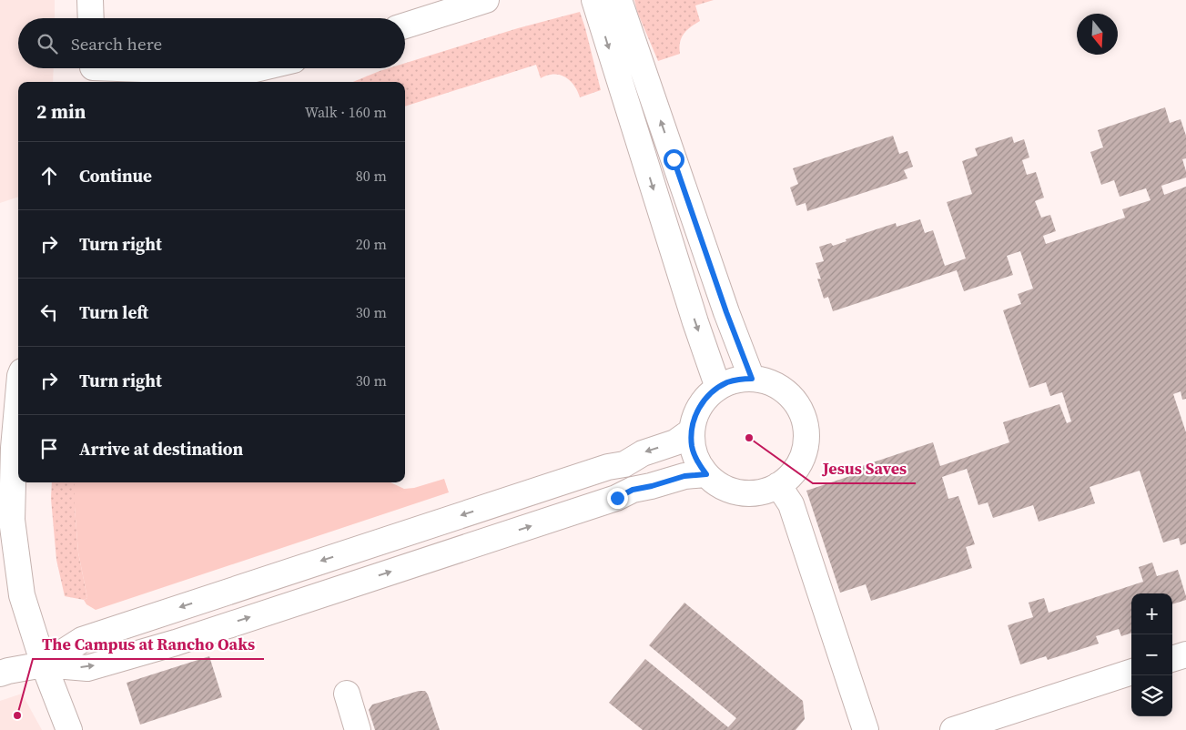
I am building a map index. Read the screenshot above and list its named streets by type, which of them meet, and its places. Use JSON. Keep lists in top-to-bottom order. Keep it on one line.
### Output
{"places":["Jesus Saves","The Campus at Rancho Oaks"],"north":"bottom","page":{"search":"Search here","heading":["2 min","Walk · 160 m"],"list":[["Continue","80 m"],["Turn right","20 m"],["Turn left","30 m"],["Turn right","30 m"],"Arrive at destination"],"map_buttons":["+","−"]}}
